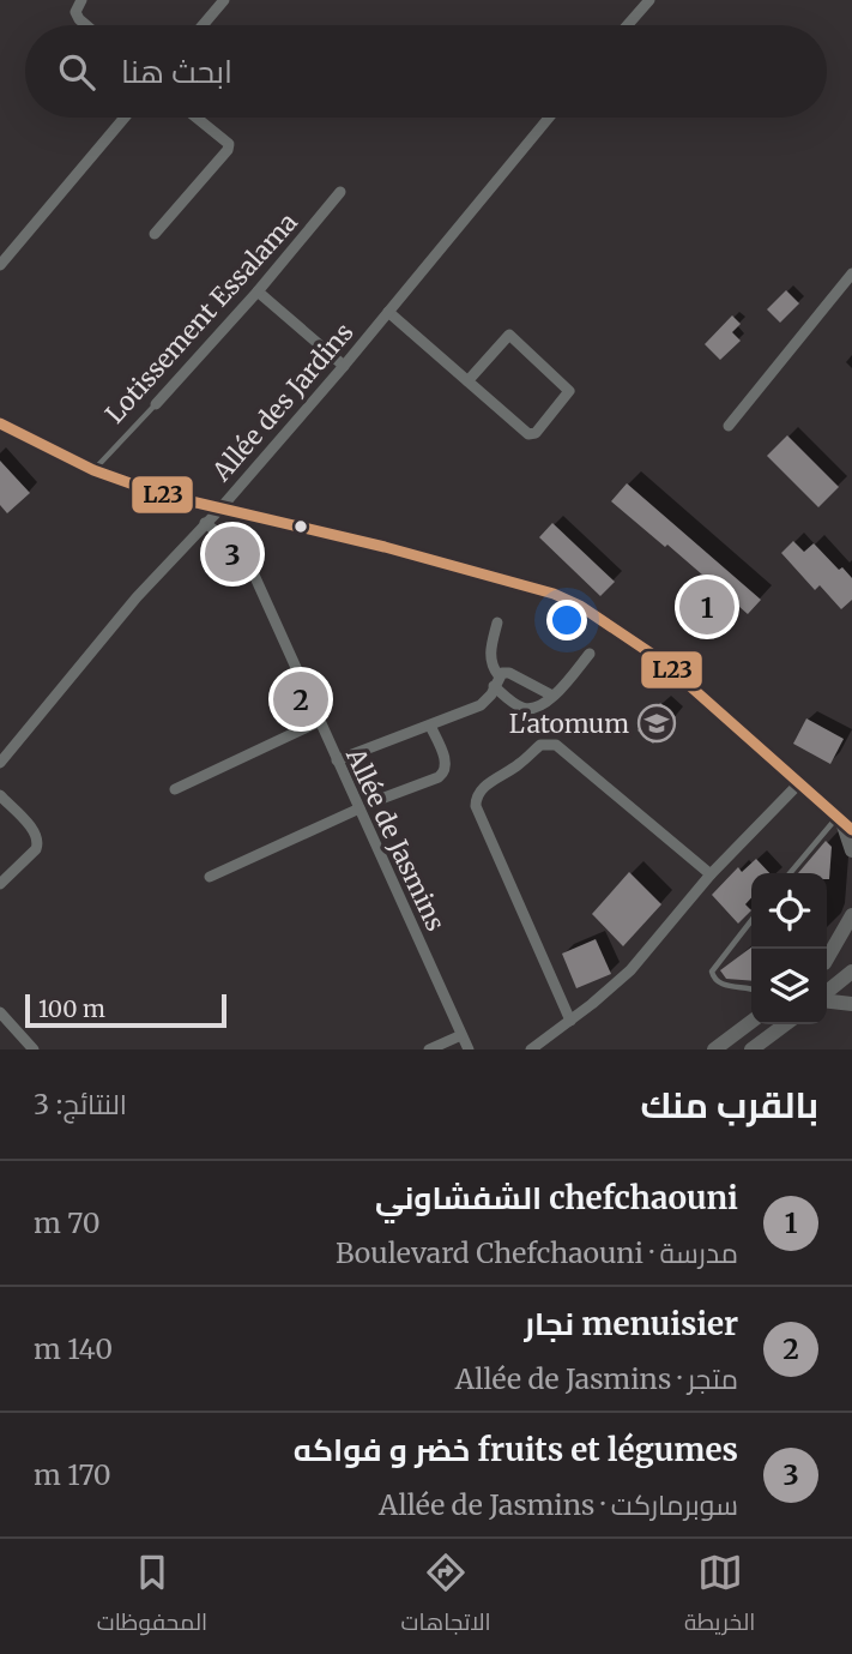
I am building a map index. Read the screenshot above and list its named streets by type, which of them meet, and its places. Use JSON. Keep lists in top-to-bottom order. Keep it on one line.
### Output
{"streets":{"street":["Lotissement Essalama","Allée des Jardins","Allée de Jasmins"]},"crossings":[["Allée des Jardins","Allée de Jasmins"]],"places":{"school or university":["L'atomum"]},"lines":["transit line L23"],"scale_bar":"100 m","page":{"search":"ابحث هنا","pins":["3","1","2"],"scale":"100 m","heading":["بالقرب منك","النتائج: 3"],"list":[{"mark":"1","name":"chefchaouni الشفشاوني","note":"مدرسة · Boulevard Chefchaouni","value":"70 m"},{"mark":"2","name":"menuisier نجار","note":"متجر · Allée de Jasmins","value":"140 m"},{"mark":"3","name":"fruits et légumes خضر و فواكه","note":"سوبرماركت · Allée de Jasmins","value":"170 m"}],"nav":["الخريطة","الاتجاهات","المحفوظات"]}}
